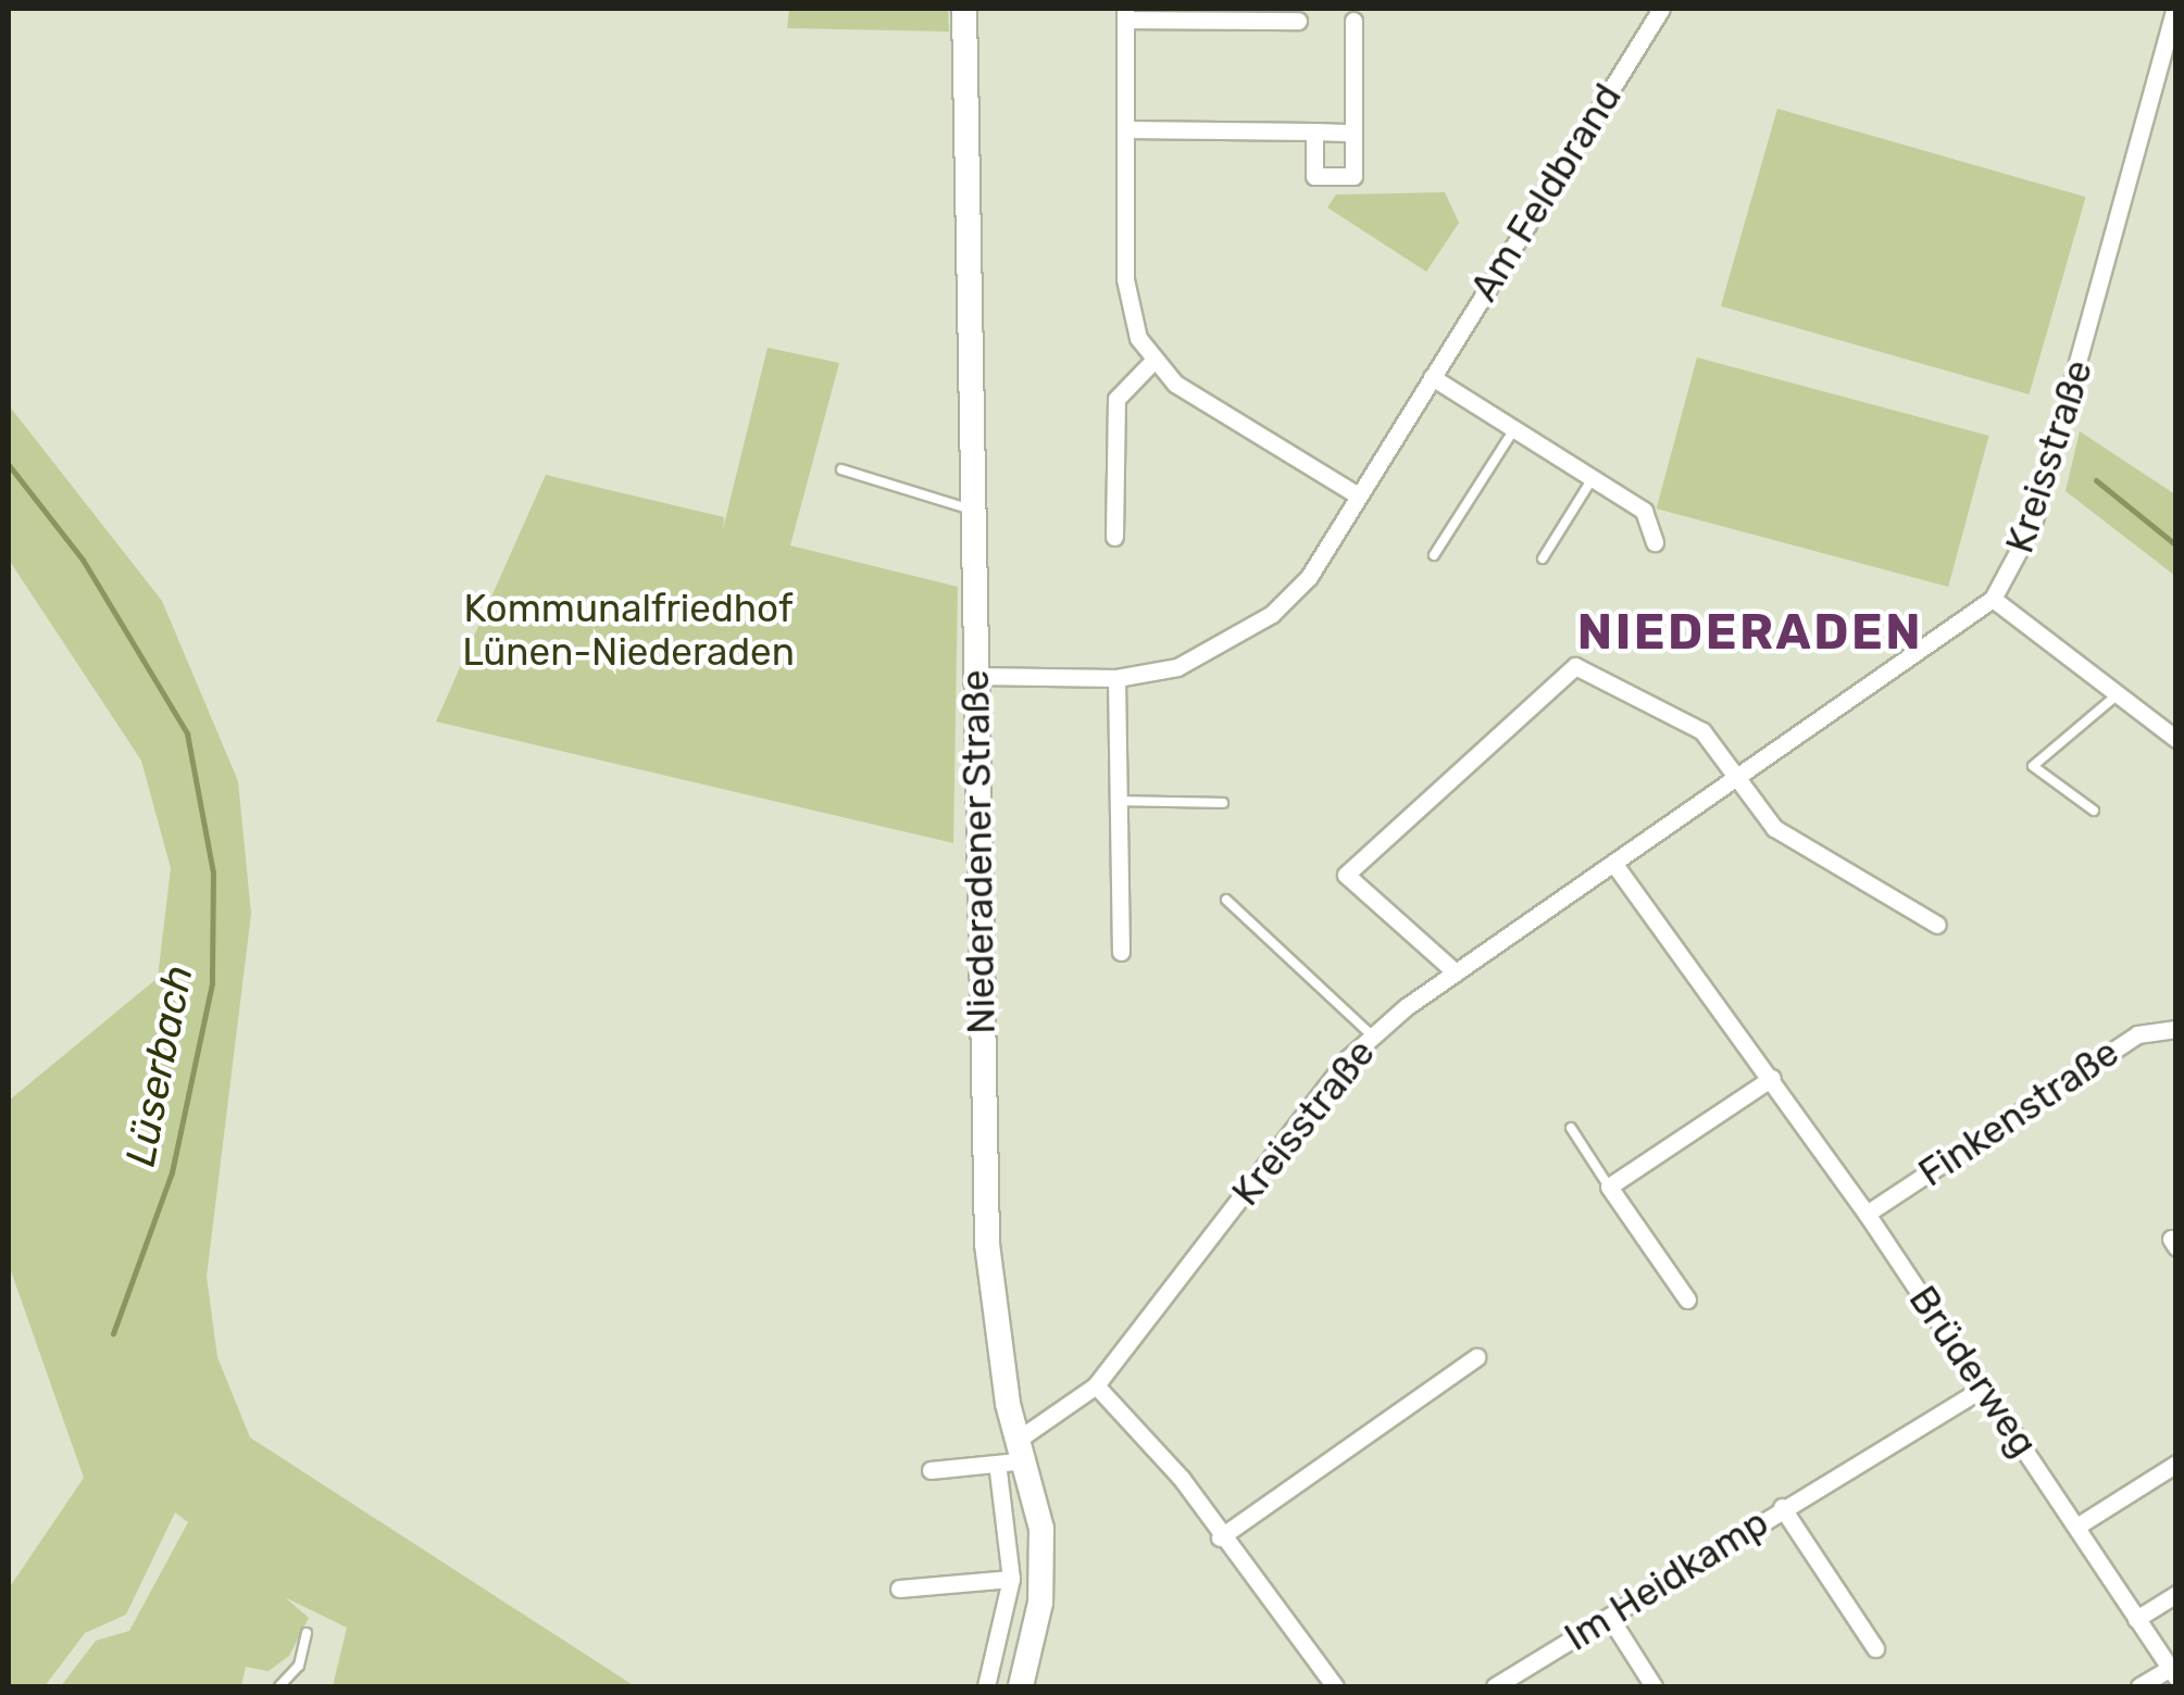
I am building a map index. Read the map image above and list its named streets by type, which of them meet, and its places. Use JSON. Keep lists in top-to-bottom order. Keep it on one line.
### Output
{"streets":{"street":["Am Feldbrand","Kreisstraße","Niederadener Straße","Finkenstraße","Brüderweg","Im Heidkamp"]},"crossings":[["Am Feldbrand","Niederadener Straße"],["Kreisstraße","Niederadener Straße"],["Kreisstraße","Brüderweg"],["Finkenstraße","Brüderweg"],["Brüderweg","Im Heidkamp"]],"districts":["NIEDERADEN"],"water":["Lüserbach"],"parks":["Kommunalfriedhof Lünen-Niederaden"]}
